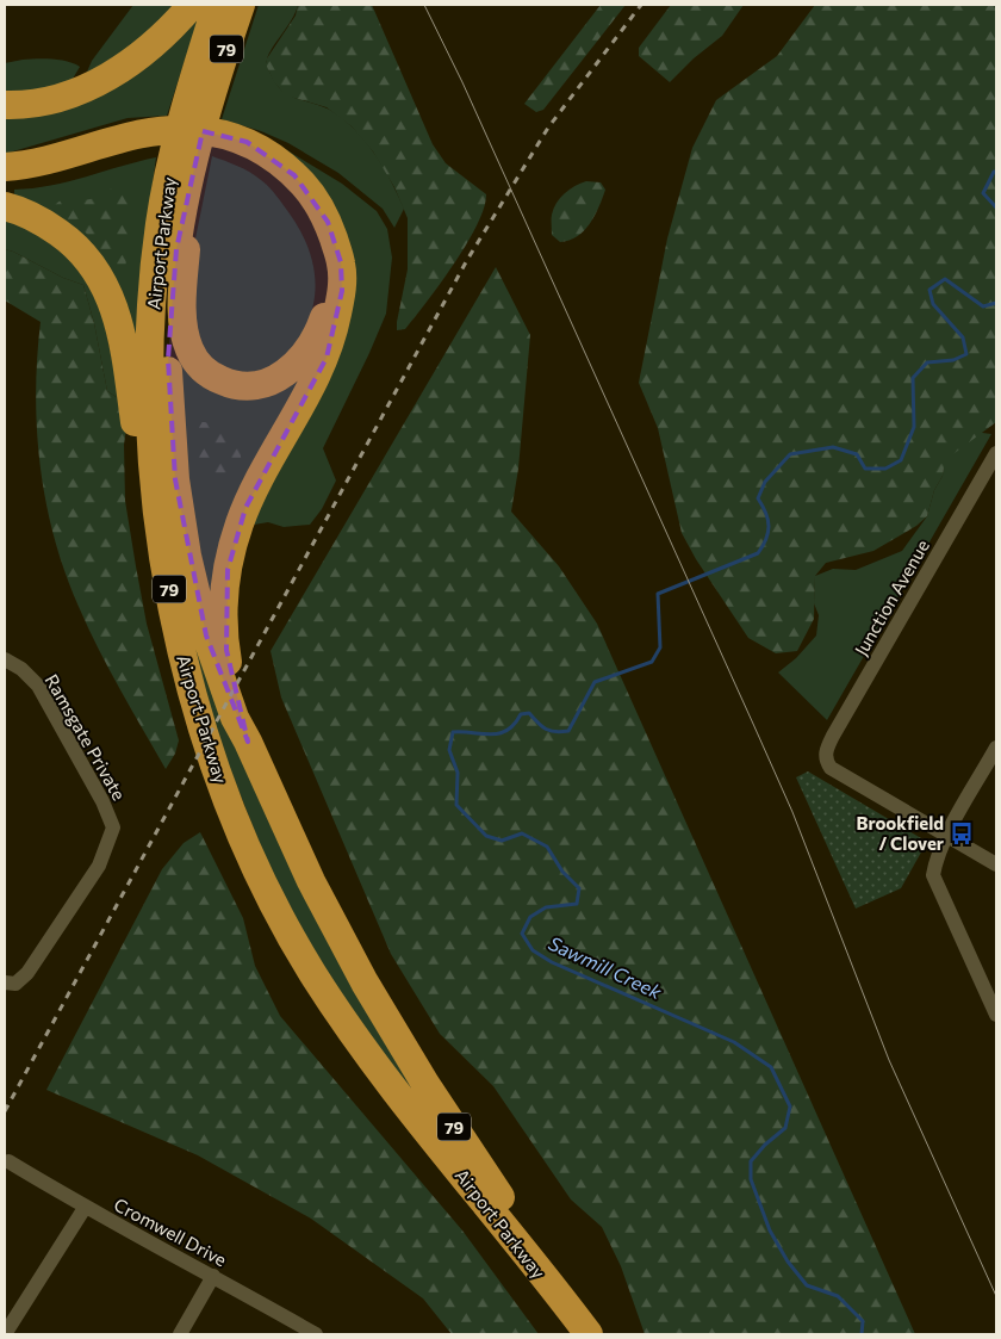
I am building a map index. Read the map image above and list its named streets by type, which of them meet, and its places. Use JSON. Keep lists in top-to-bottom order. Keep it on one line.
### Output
{"streets":{"highway":["79","Airport Parkway"],"street":["Junction Avenue","Ramsgate Private","Cromwell Drive"]},"water":["Sawmill Creek"],"places":{"bus stop":["Brookfield / Clover"]}}
